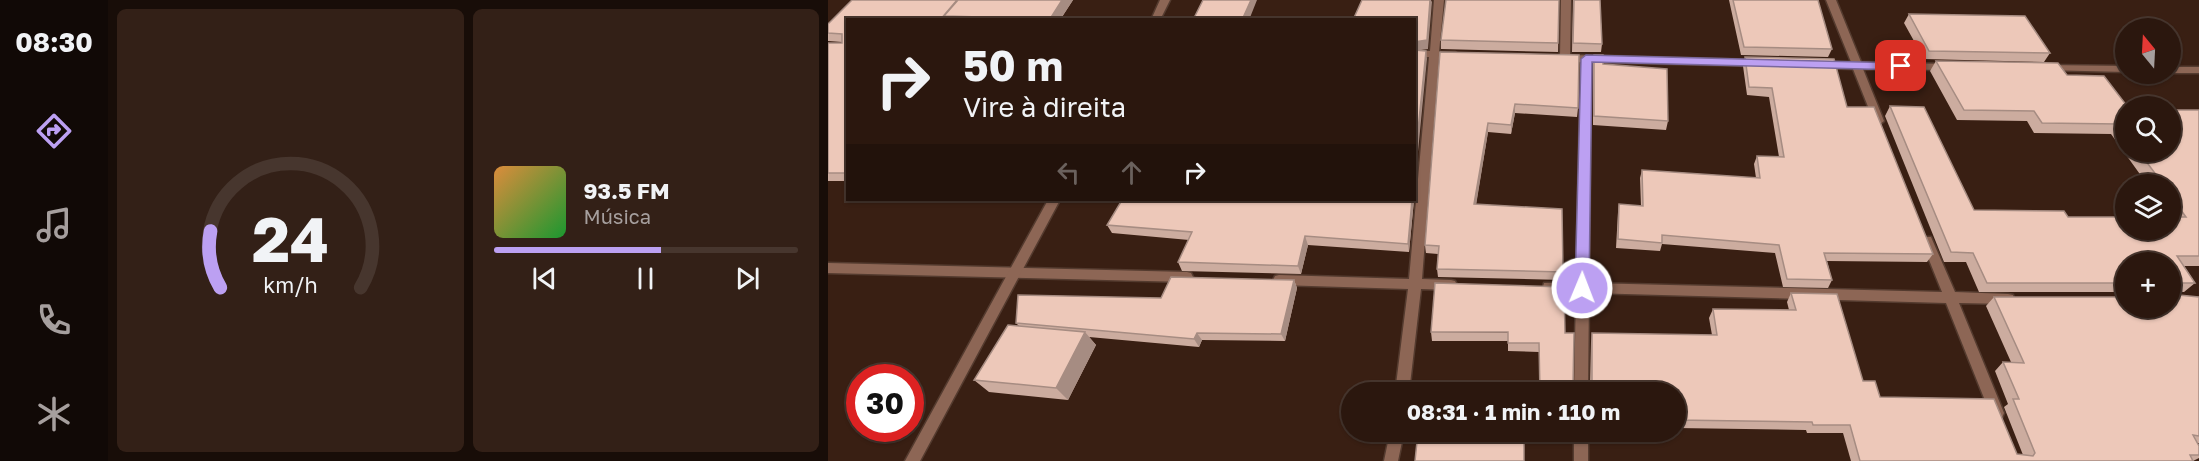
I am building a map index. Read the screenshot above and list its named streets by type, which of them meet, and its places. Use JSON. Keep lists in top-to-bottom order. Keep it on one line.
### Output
{"north":"top","page":{"tabs":"08:30","map_buttons":"+","turn":["50 m","Vire à direita"],"song":["93.5 FM","Música"],"limit":"30","trip":"08:31 · 1 min · 110 m","gauge":["24","km/h"]}}
